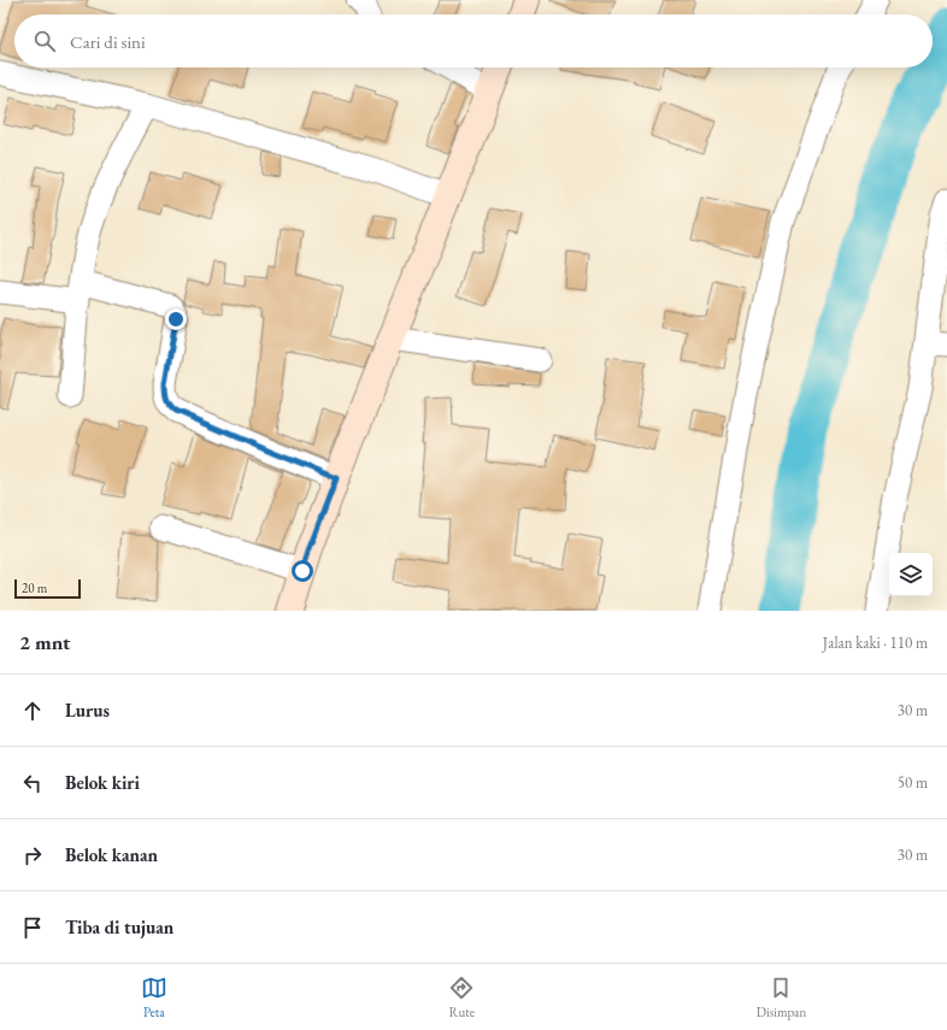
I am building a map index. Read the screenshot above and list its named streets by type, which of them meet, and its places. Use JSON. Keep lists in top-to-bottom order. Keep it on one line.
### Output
{"scale_bar":"20 m","page":{"search":"Cari di sini","scale":"20 m","heading":["2 mnt","Jalan kaki · 110 m"],"list":[["Lurus","30 m"],["Belok kiri","50 m"],["Belok kanan","30 m"],"Tiba di tujuan"],"nav":["Peta","Rute","Disimpan"]}}
